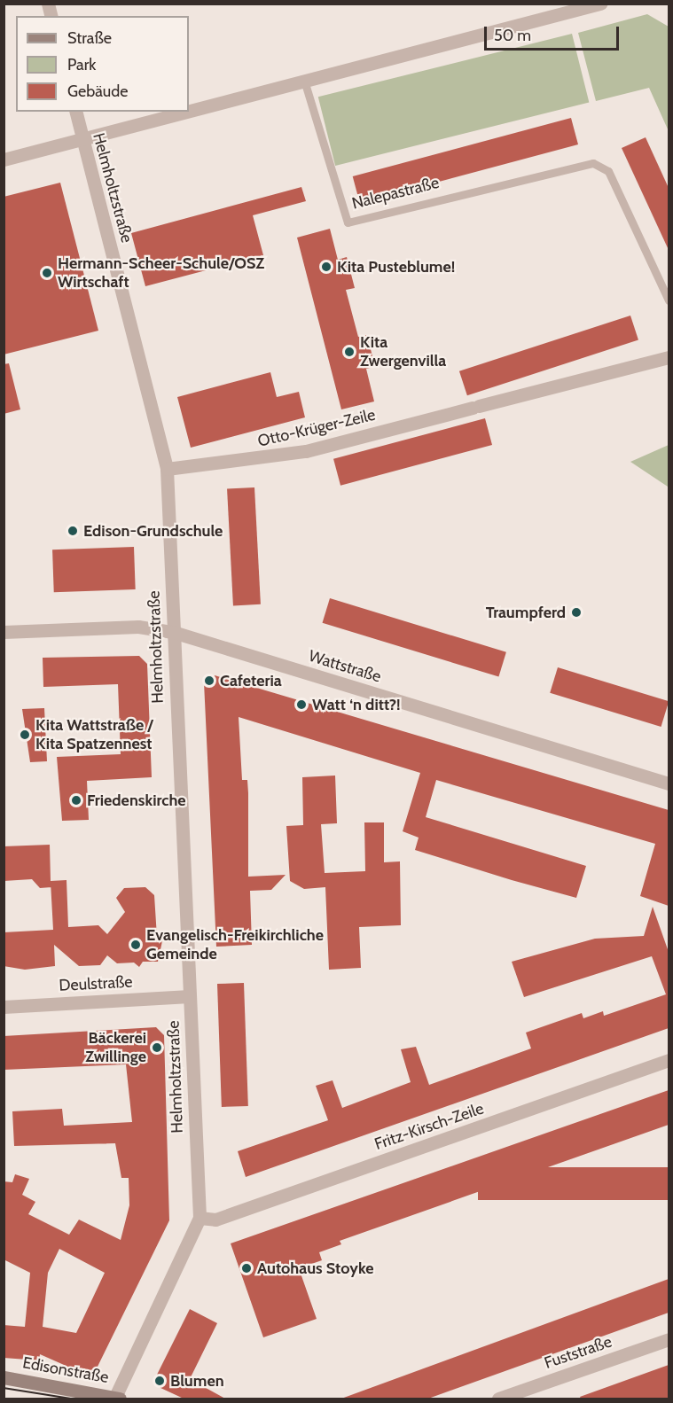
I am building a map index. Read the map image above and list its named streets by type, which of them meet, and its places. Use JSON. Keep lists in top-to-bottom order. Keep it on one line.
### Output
{"streets":{"main road":["Edisonstraße"],"street":["Helmholtzstraße","Otto-Krüger-Zeile","Wattstraße","Deulstraße","Fritz-Kirsch-Zeile","Fuststraße"],"lane":["Nalepastraße"]},"crossings":[["Helmholtzstraße","Otto-Krüger-Zeile"],["Helmholtzstraße","Wattstraße"],["Helmholtzstraße","Deulstraße"],["Helmholtzstraße","Fritz-Kirsch-Zeile"],["Helmholtzstraße","Edisonstraße"]],"places":["Kita Pusteblume!","Hermann-Scheer-Schule/OSZ Wirtschaft","Kita Zwergenvilla","Edison-Grundschule","Traumpferd","Cafeteria","Watt ‘n ditt?!","Kita Wattstraße / Kita Spatzennest","Friedenskirche","Evangelisch-Freikirchliche Gemeinde","Bäckerei Zwillinge","Autohaus Stoyke","Blumen"],"legend":["Straße","Park","Gebäude"],"scale_bar":"50 m"}
